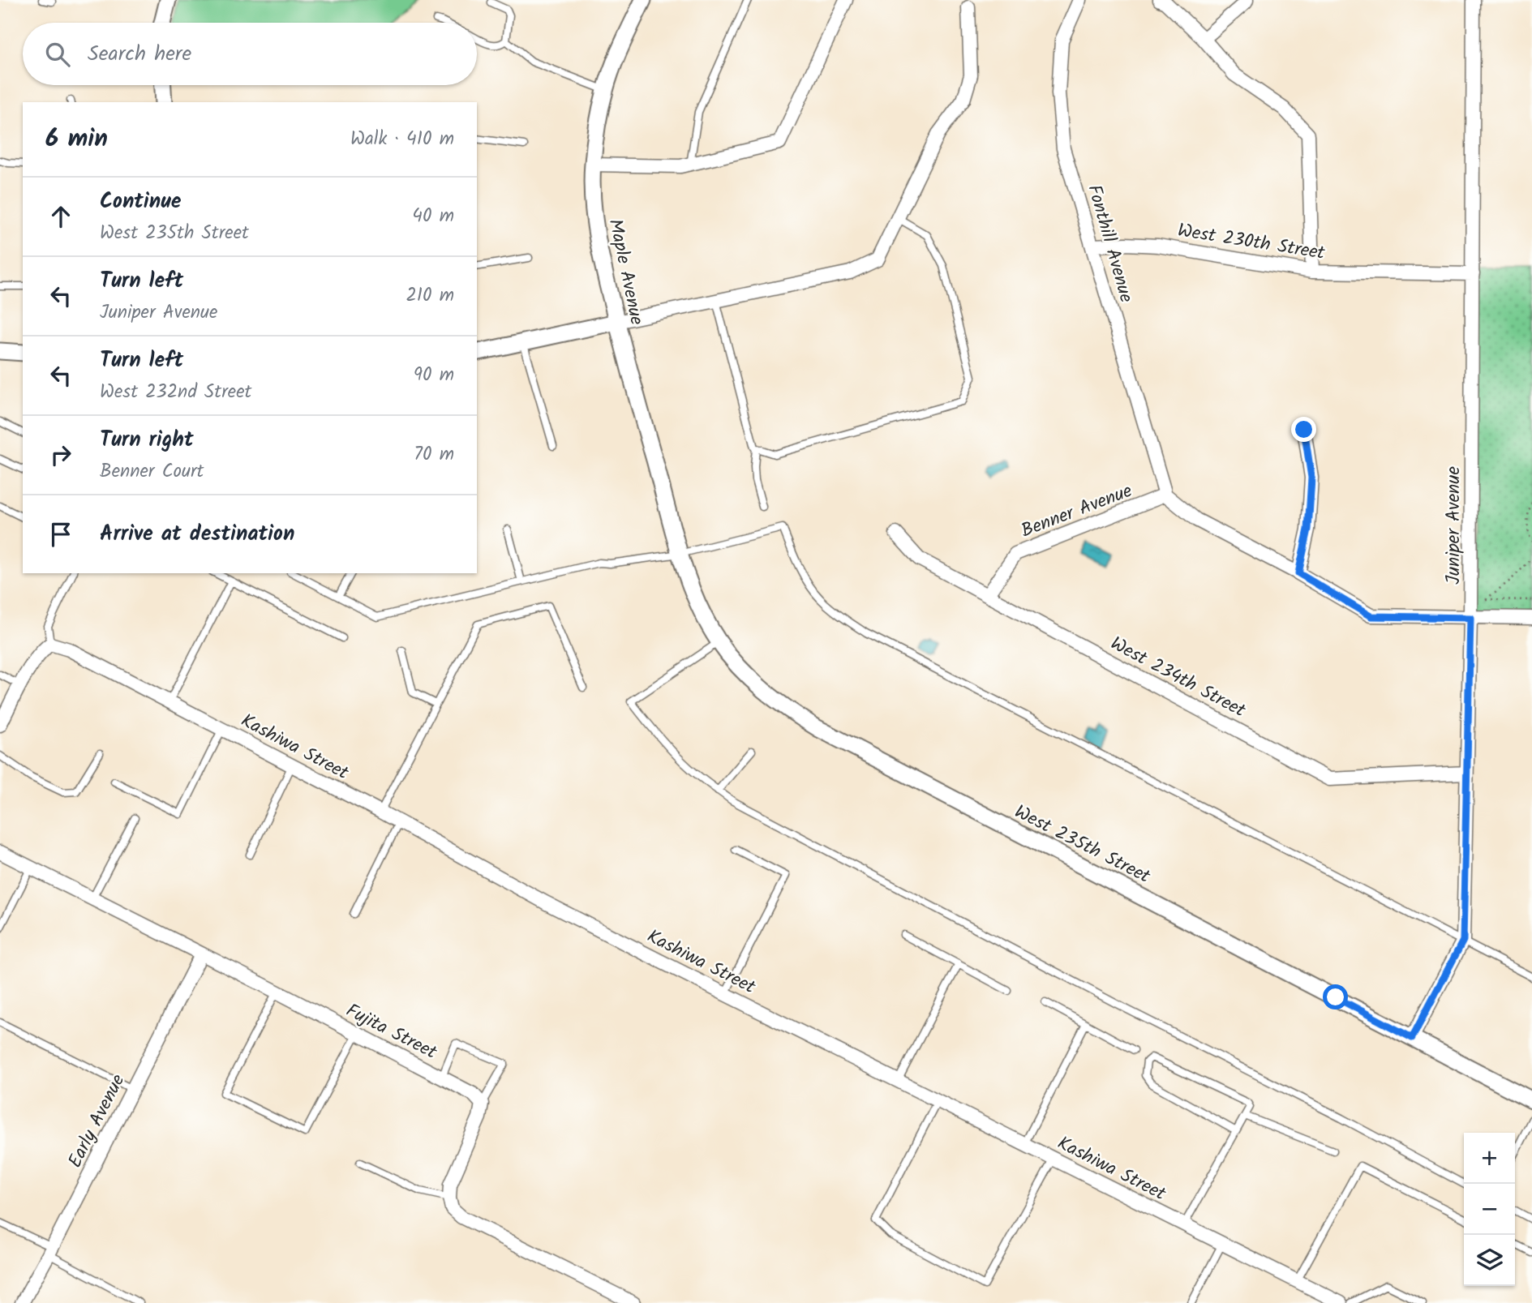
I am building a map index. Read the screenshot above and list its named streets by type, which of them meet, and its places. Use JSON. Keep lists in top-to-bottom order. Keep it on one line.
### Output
{"streets":{"street":["West 230th Street","Fonthill Avenue","Maple Avenue","Benner Avenue","Juniper Avenue","West 234th Street","Kashiwa Street","West 235th Street","Fujita Street","Early Avenue"]},"crossings":[["West 230th Street","Fonthill Avenue"],["West 230th Street","Juniper Avenue"],["Fonthill Avenue","Benner Avenue"],["Maple Avenue","West 235th Street"],["Benner Avenue","West 234th Street"],["Juniper Avenue","West 234th Street"],["Juniper Avenue","West 235th Street"],["Fujita Street","Early Avenue"]],"page":{"search":"Search here","heading":["6 min","Walk · 410 m"],"list":[["Continue","West 235th Street","40 m"],["Turn left","Juniper Avenue","210 m"],["Turn left","West 232nd Street","90 m"],["Turn right","Benner Court","70 m"],"Arrive at destination"],"map_buttons":["+","−"]}}
